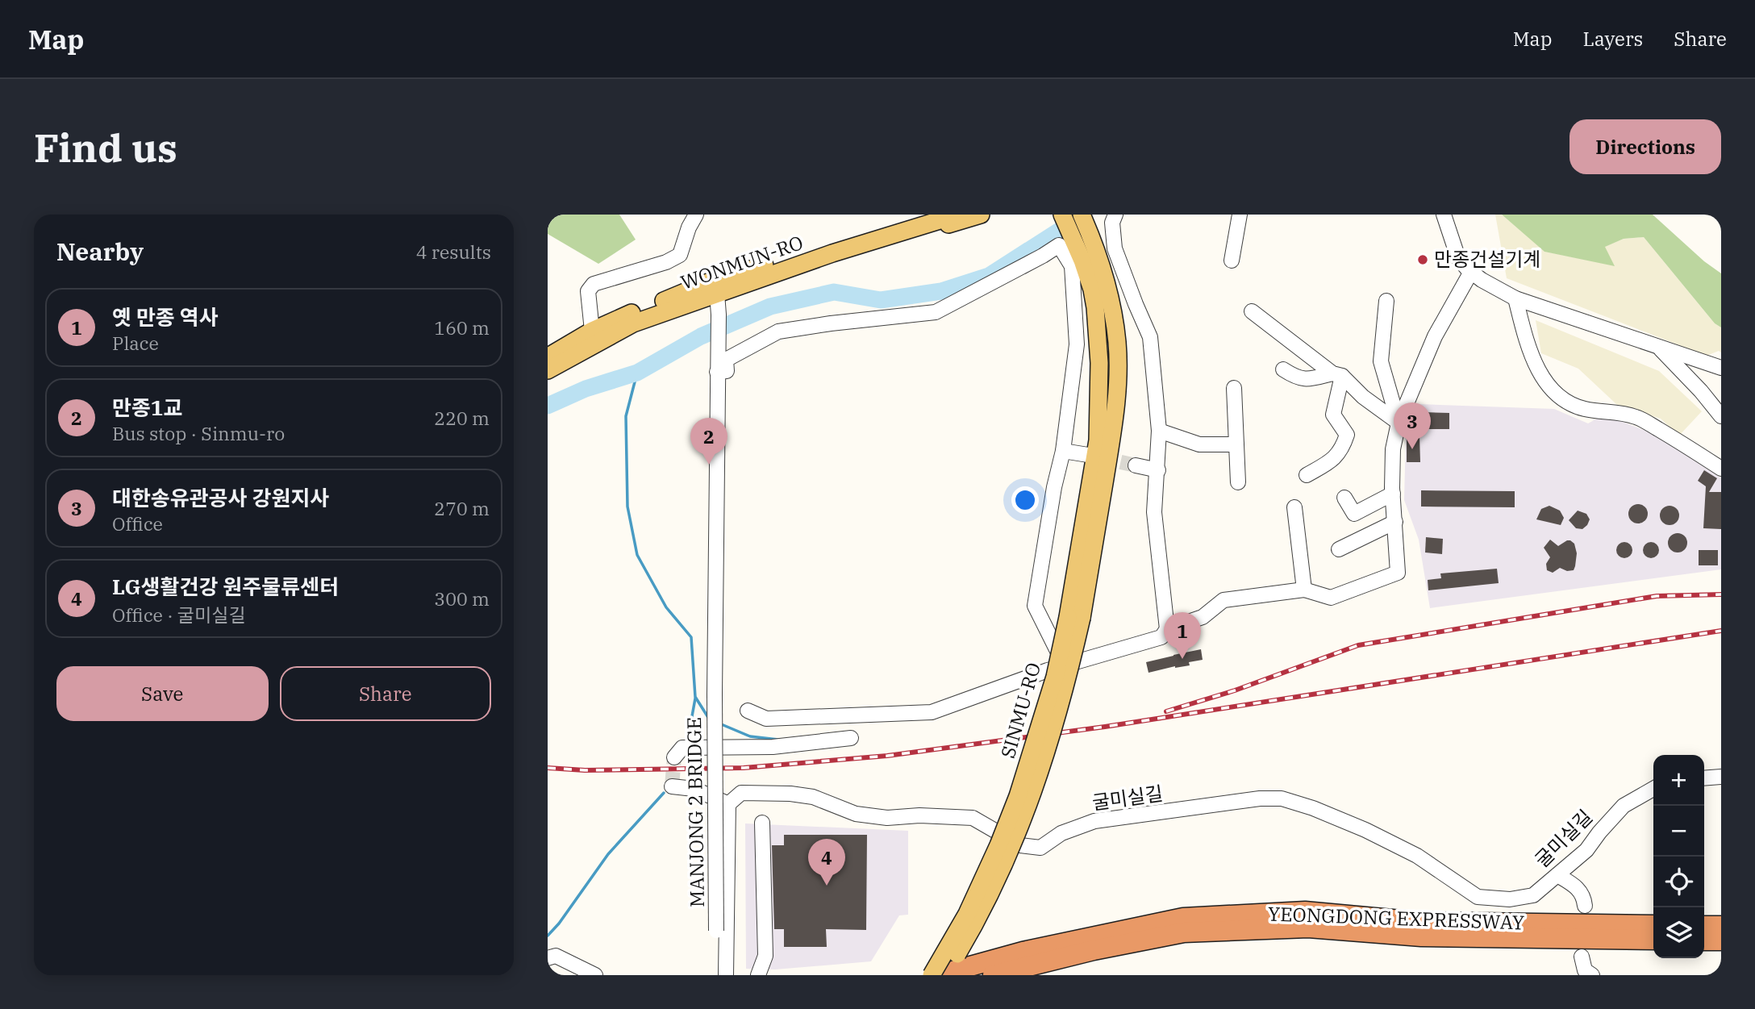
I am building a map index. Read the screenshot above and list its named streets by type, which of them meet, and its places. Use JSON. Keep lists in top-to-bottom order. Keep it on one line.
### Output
{"streets":{"highway":["YEONGDONG EXPRESSWAY"],"main road":["WONMUN-RO","SINMU-RO"],"street":["굴미실길","MANJONG 2 BRIDGE"]},"places":["만종건설기계"],"page":{"header":"Map","nav":["Map","Layers","Share"],"buttons":["Directions",["Save","Share"]],"title":"Find us","heading":["Nearby","4 results"],"list":[{"mark":"1","name":"옛 만종 역사","note":"Place","value":"160 m"},{"mark":"2","name":"만종1교","note":"Bus stop · Sinmu-ro","value":"220 m"},{"mark":"3","name":"대한송유관공사 강원지사","note":"Office","value":"270 m"},{"mark":"4","name":"LG생활건강 원주물류센터","note":"Office · 굴미실길","value":"300 m"}],"pins":["3","2","1","4"],"map_buttons":["+","−"]}}
